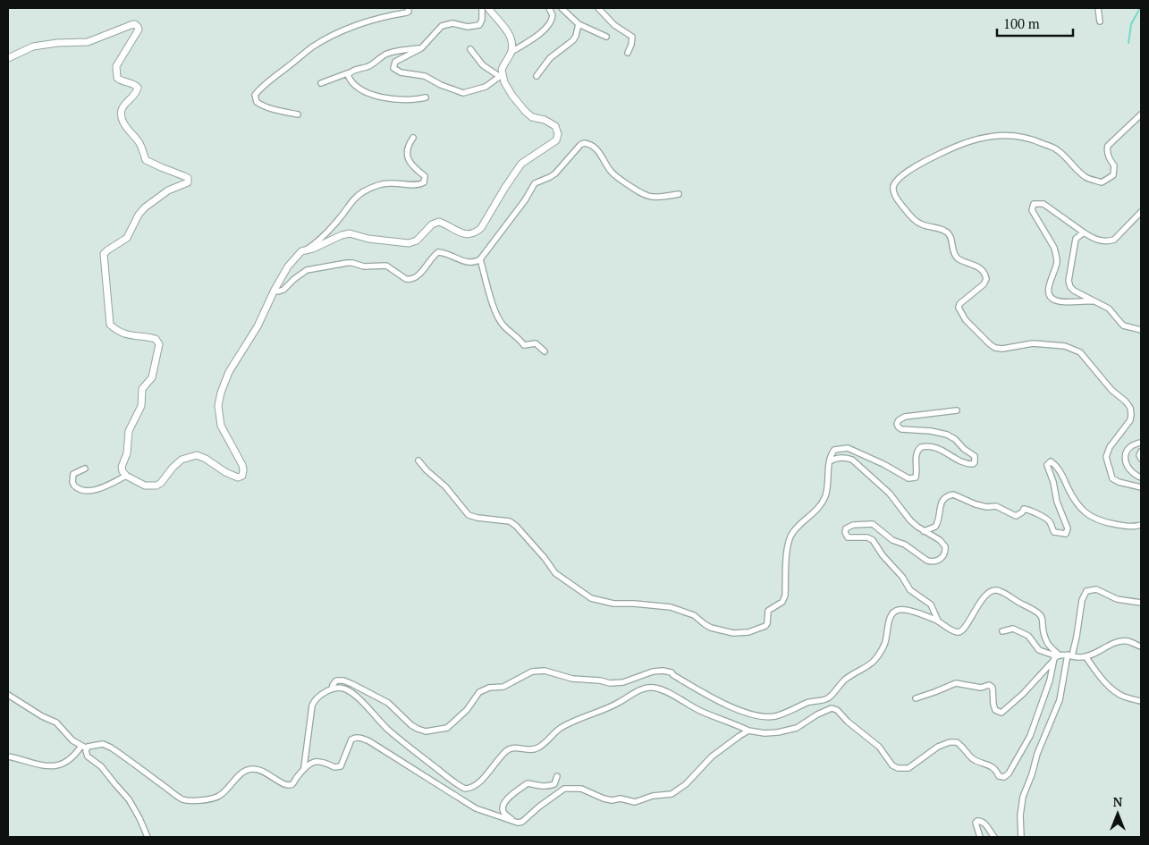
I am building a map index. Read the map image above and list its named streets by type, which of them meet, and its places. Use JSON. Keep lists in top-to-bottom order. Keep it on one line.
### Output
{"scale_bar":"100 m","north":"top"}
